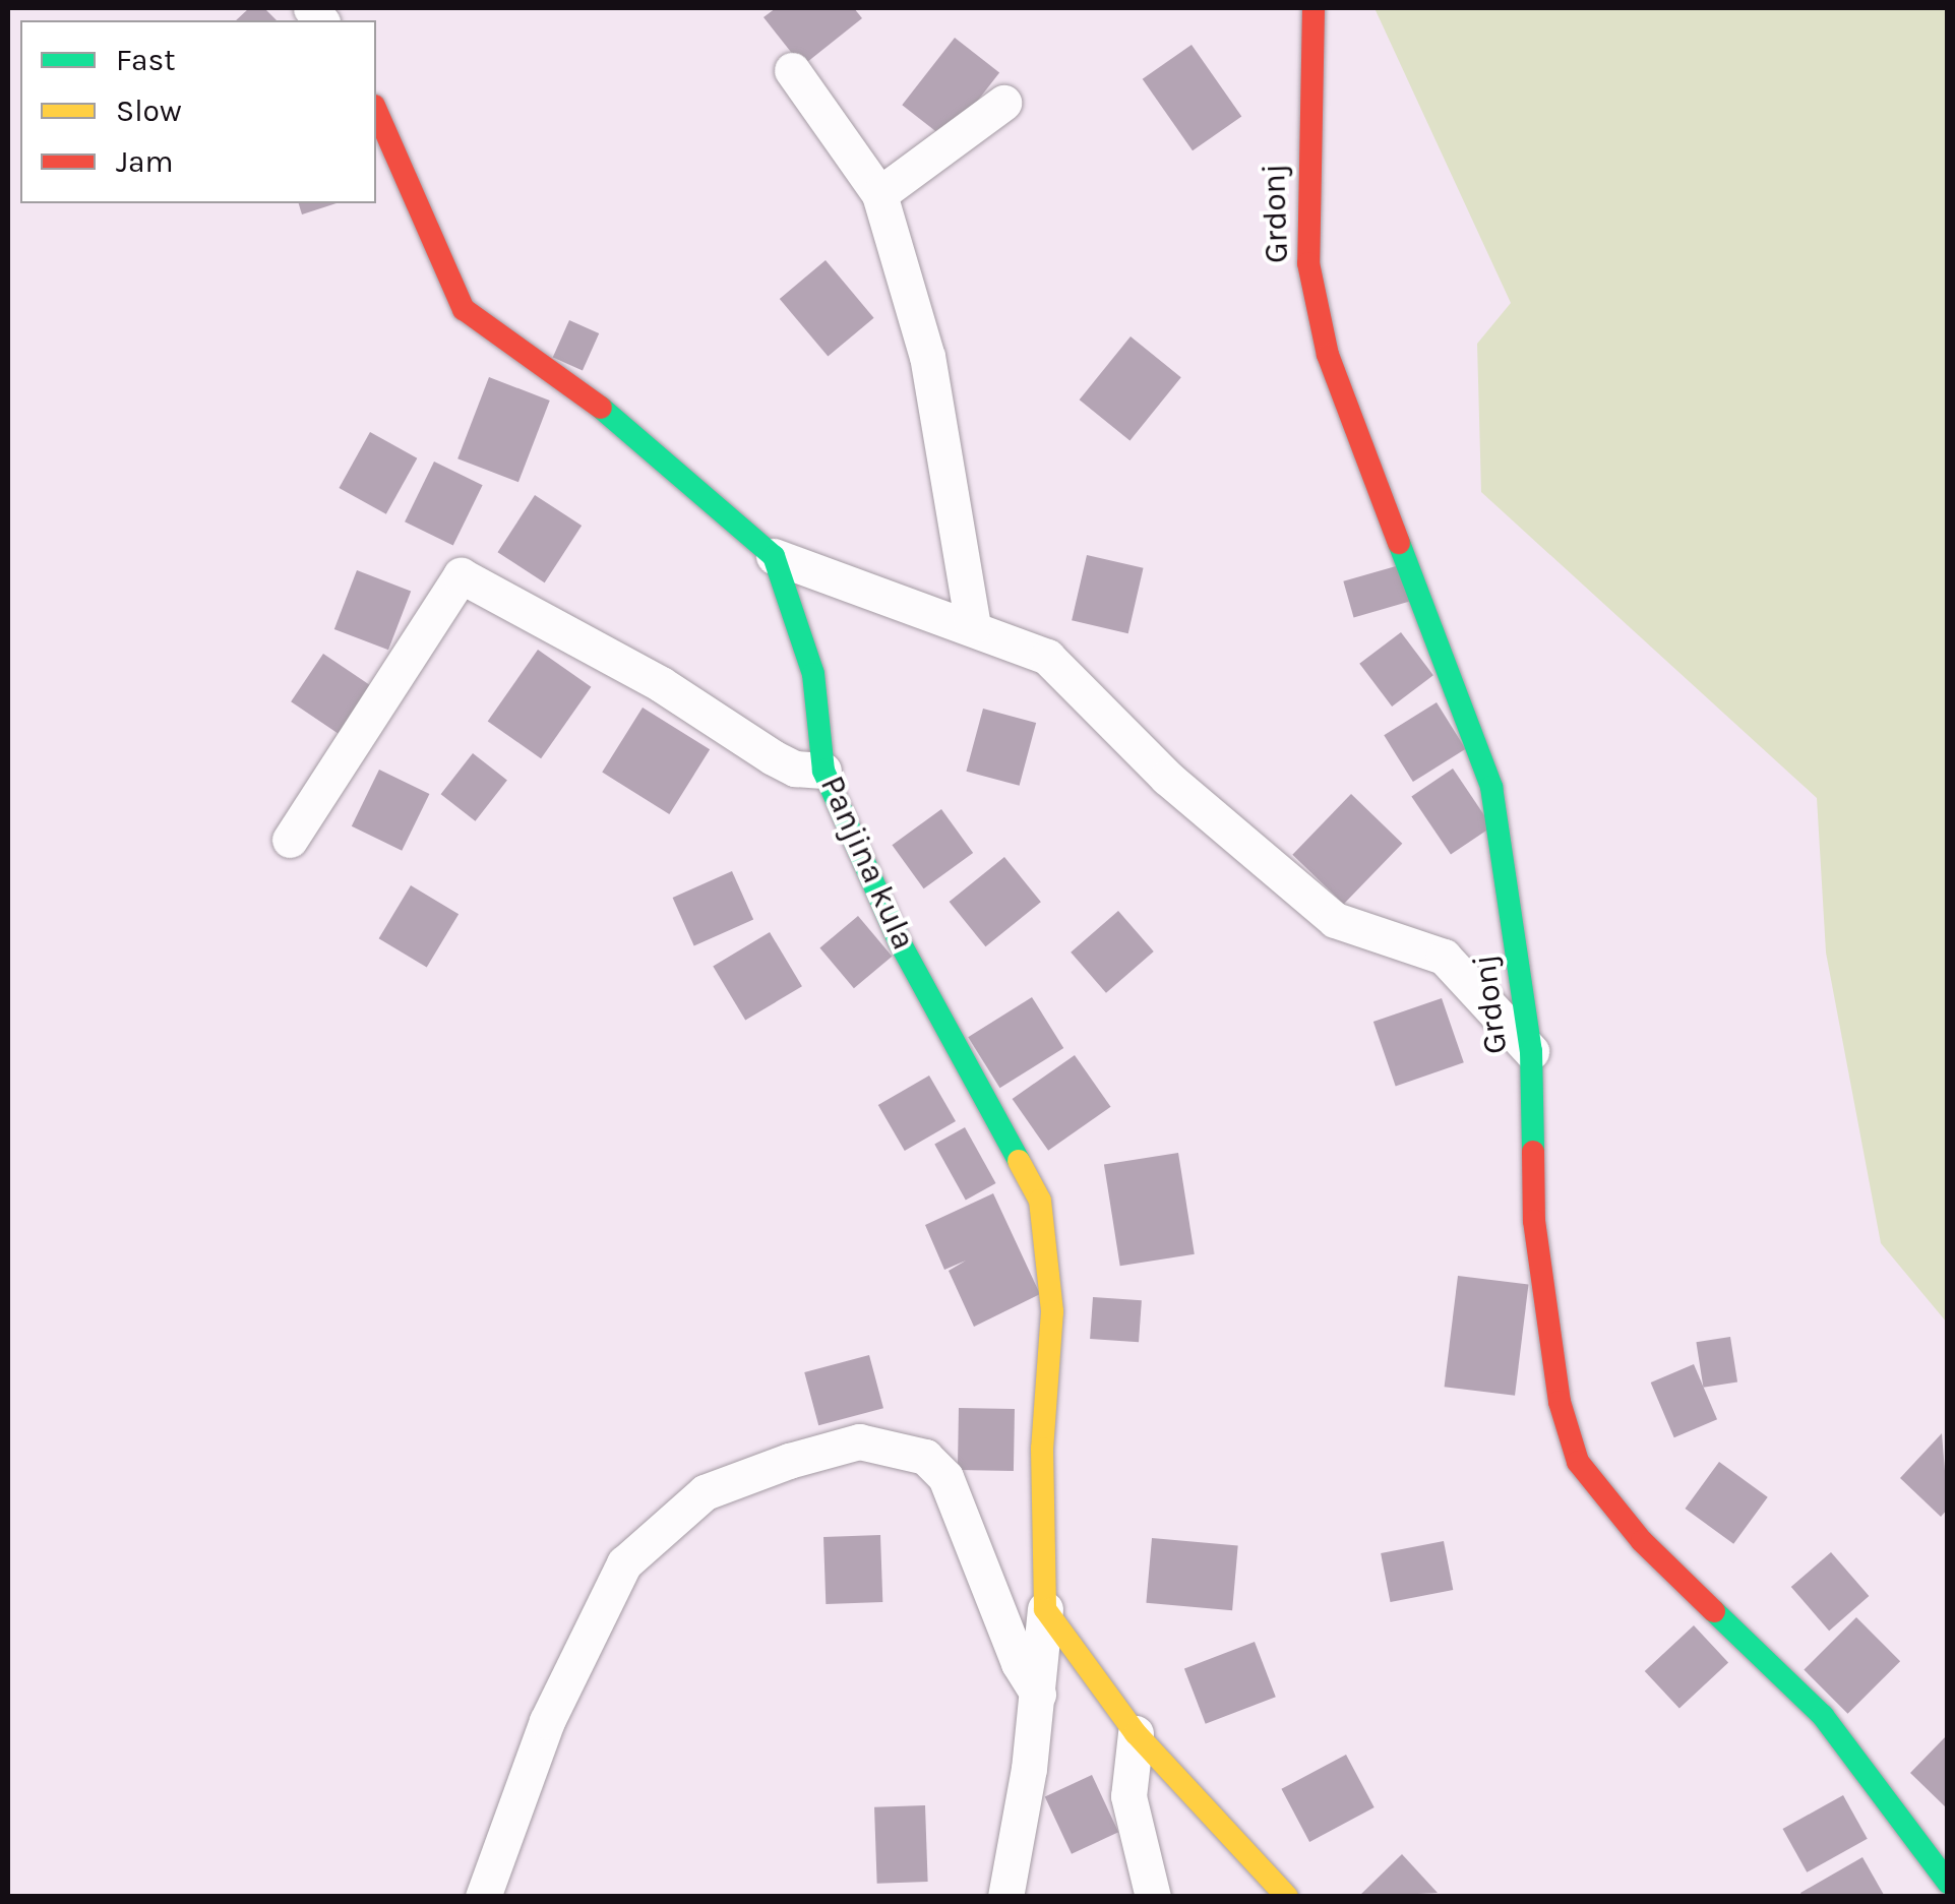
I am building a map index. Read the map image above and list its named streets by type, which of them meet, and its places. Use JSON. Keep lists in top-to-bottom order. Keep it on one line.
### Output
{"streets":{"street":["Grdonj","Panjina kula"]},"legend":["Fast","Slow","Jam"]}
